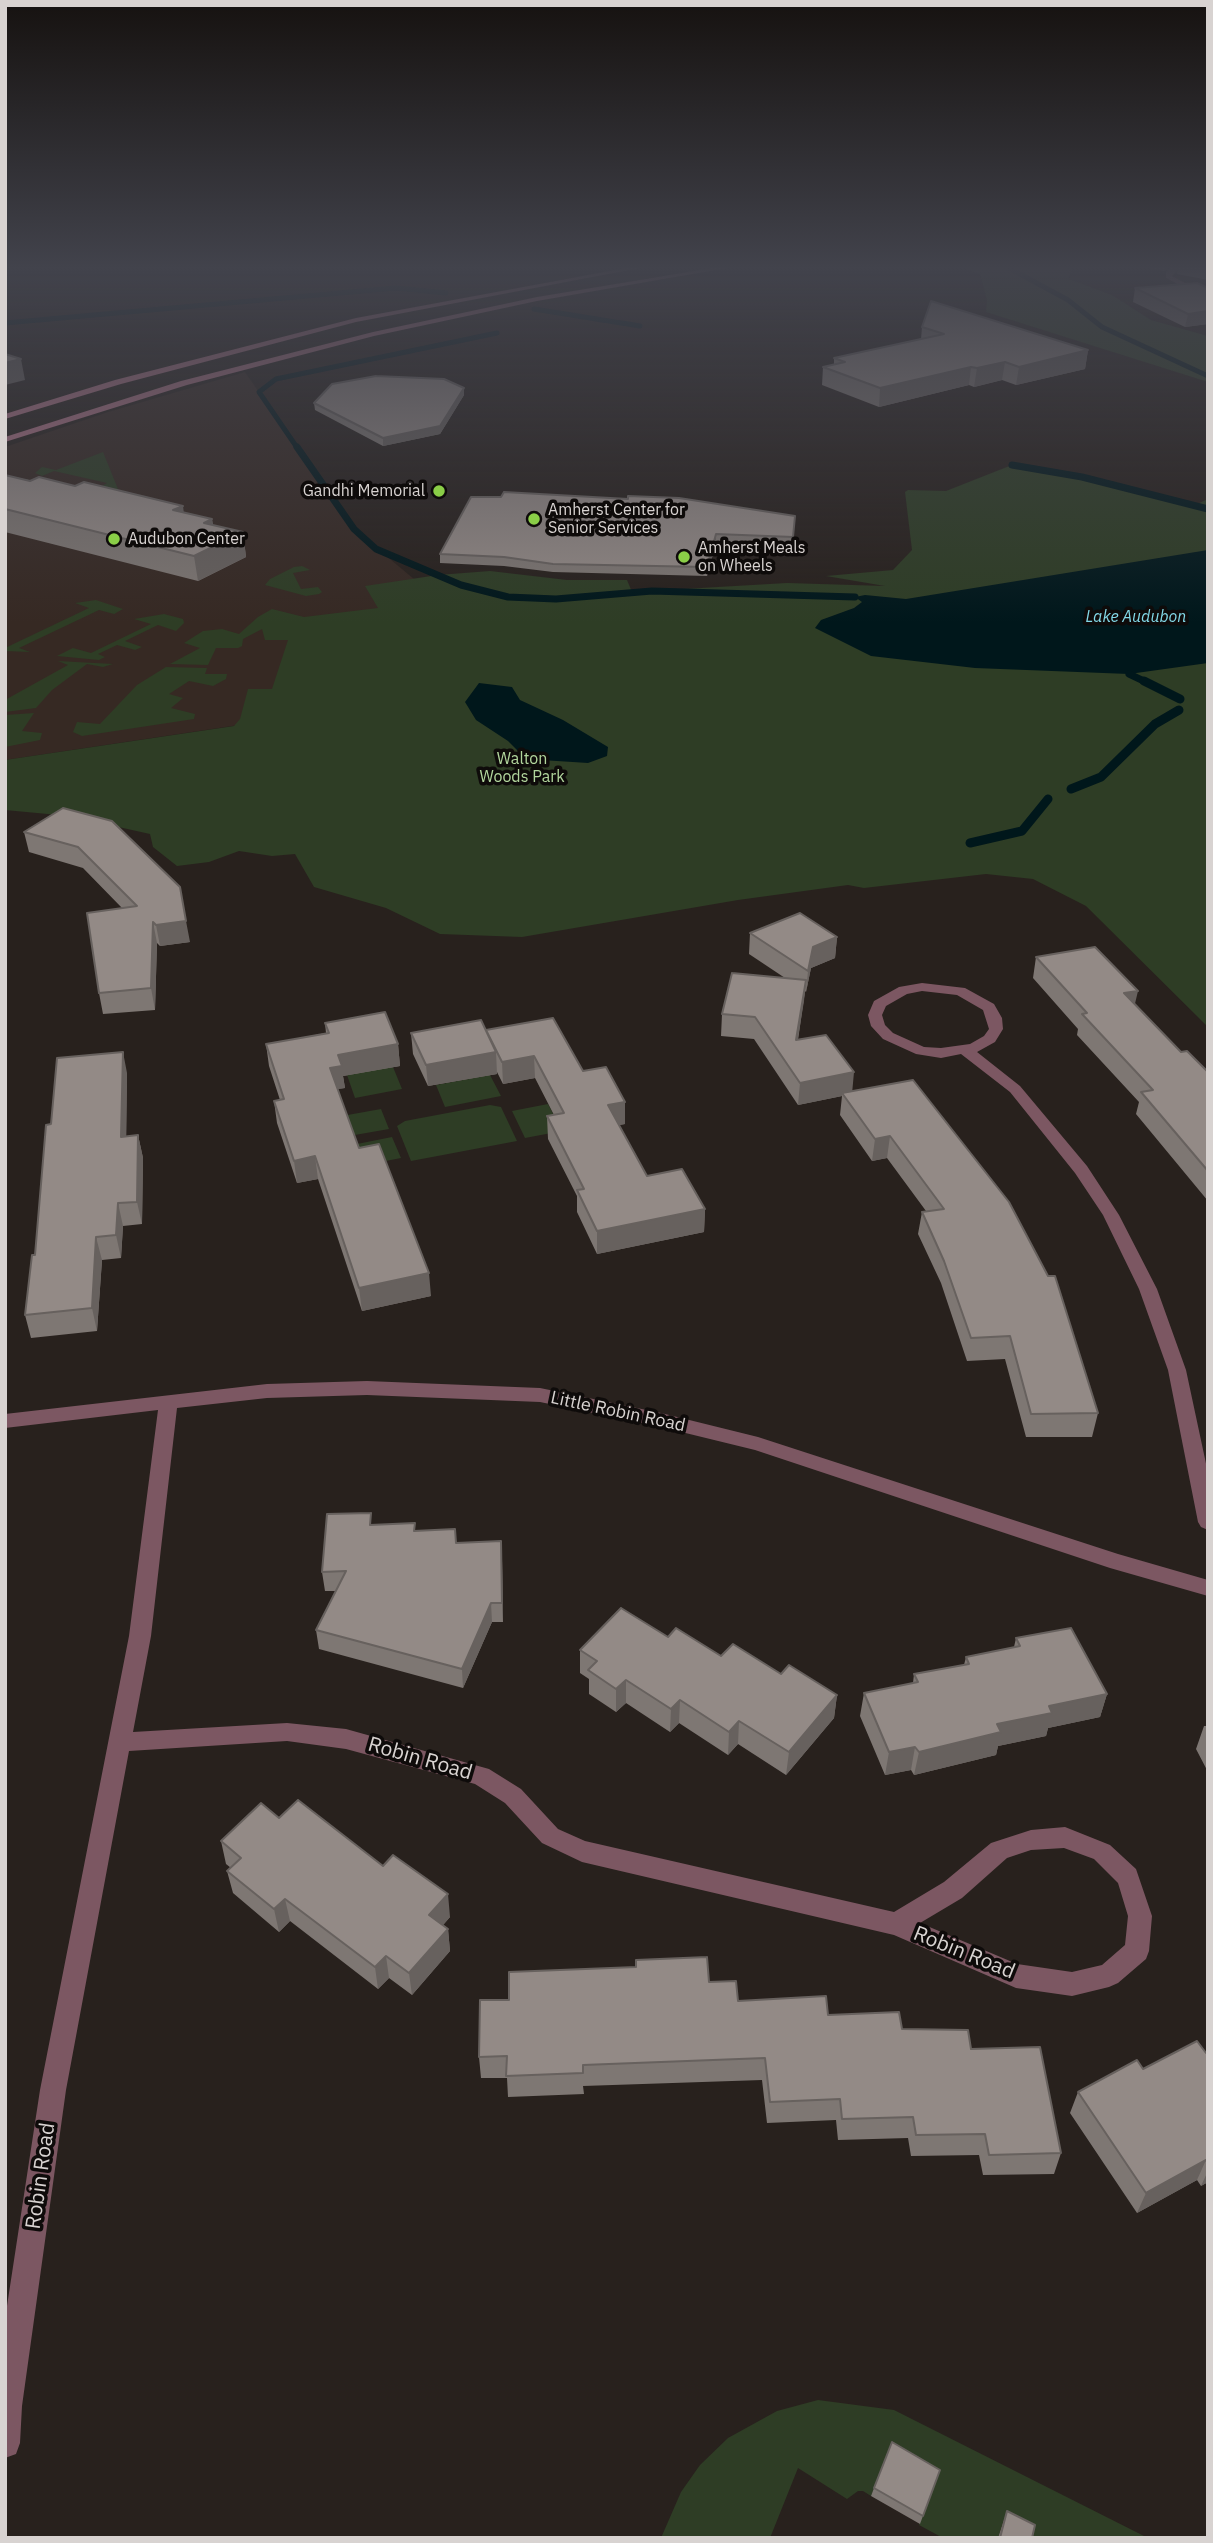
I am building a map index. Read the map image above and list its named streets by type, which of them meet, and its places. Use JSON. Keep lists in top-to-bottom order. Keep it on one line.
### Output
{"streets":{"street":["Little Robin Road","Robin Road"]},"crossings":[["Little Robin Road","Robin Road"]],"water":["Lake Audubon"],"parks":["Walton Woods Park"],"places":["Gandhi Memorial","Amherst Center for Senior Services","Audubon Center","Amherst Meals on Wheels"]}
